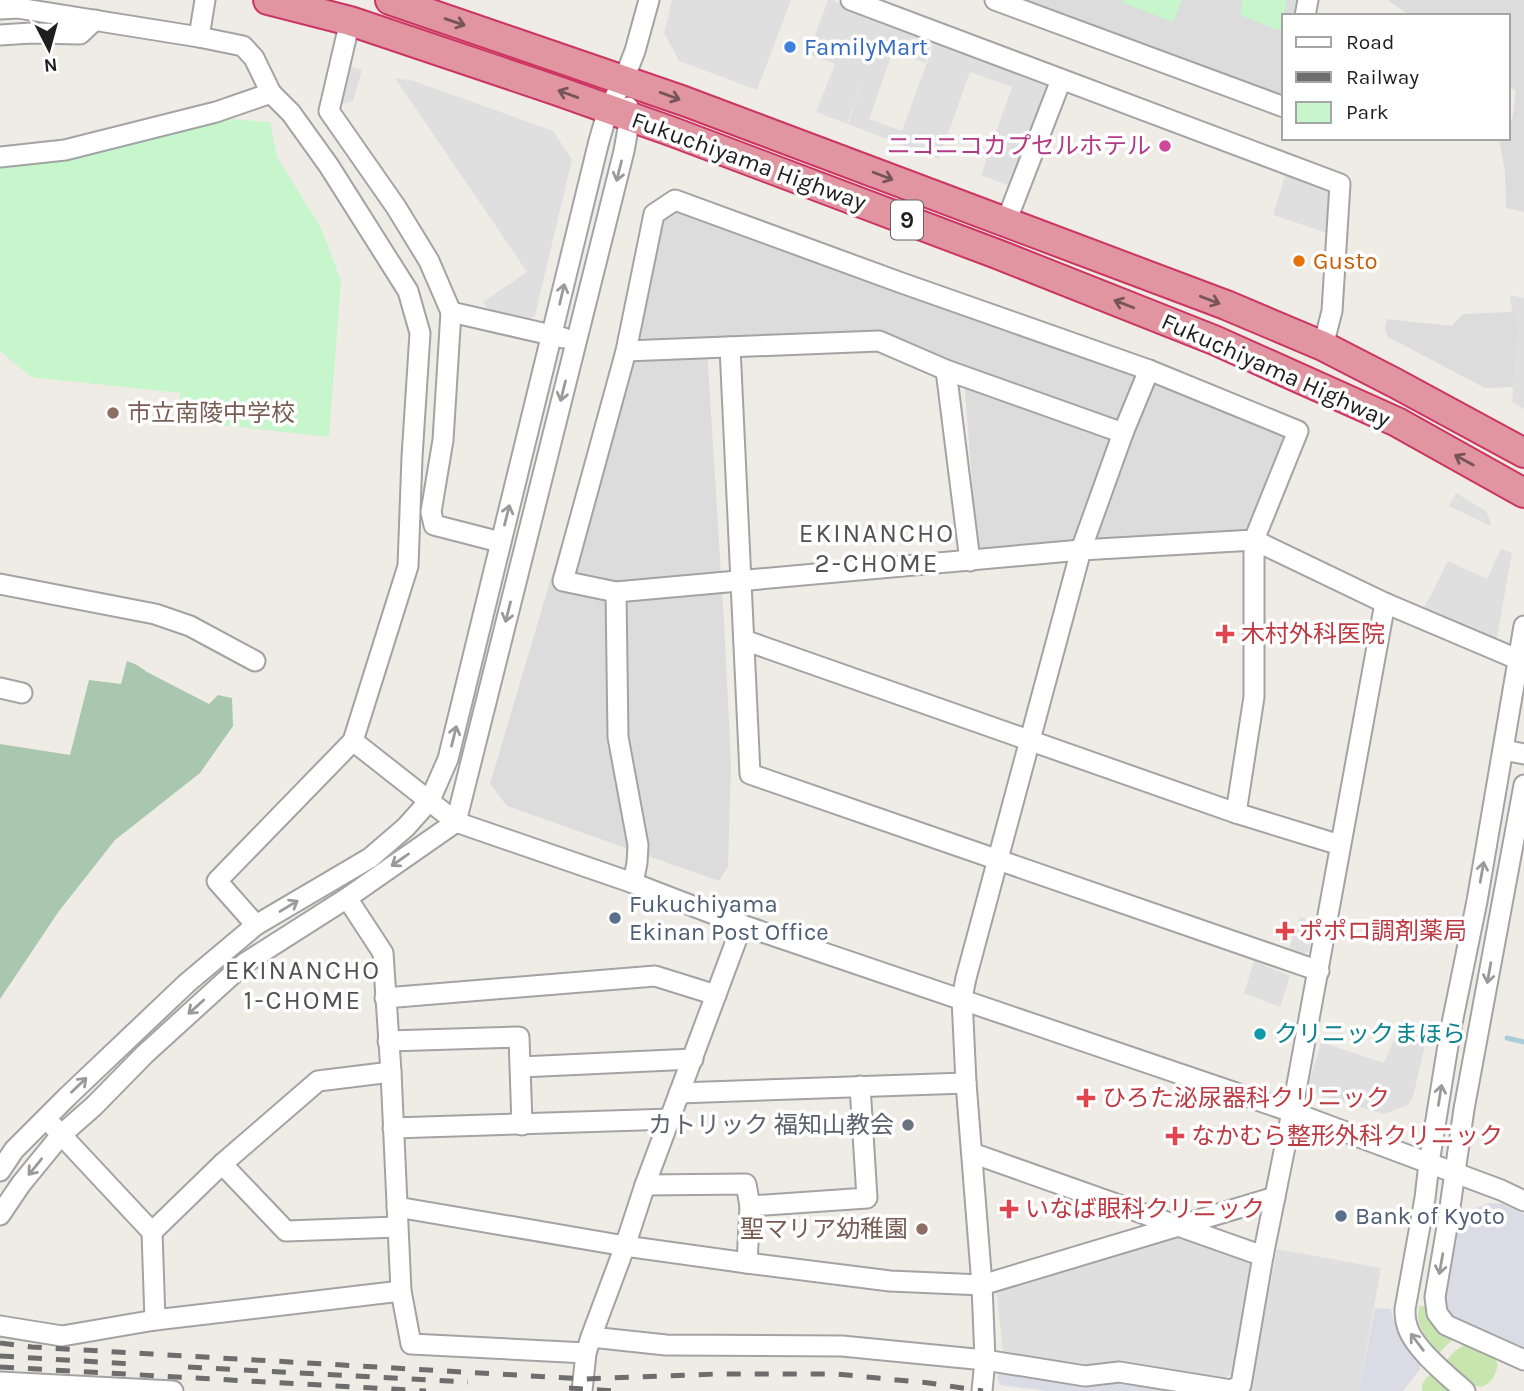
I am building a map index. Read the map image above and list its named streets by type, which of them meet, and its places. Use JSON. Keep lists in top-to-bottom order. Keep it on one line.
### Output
{"streets":{"highway":["Fukuchiyama Highway","9"]},"districts":["EKINANCHO 2-CHOME","EKINANCHO 1-CHOME"],"places":{"other":["FamilyMart","ニコニコカプセルホテル","Gusto","市立南陵中学校","Fukuchiyama Ekinan Post Office","クリニックまほら","カトリック 福知山教会","Bank of Kyoto","聖マリア幼稚園"],"health":["木村外科医院","ポポロ調剤薬局","ひろた泌尿器科クリニック","なかむら整形外科クリニック","いなば眼科クリニック"]},"legend":["Road","Railway","Park"],"north":"bottom"}
